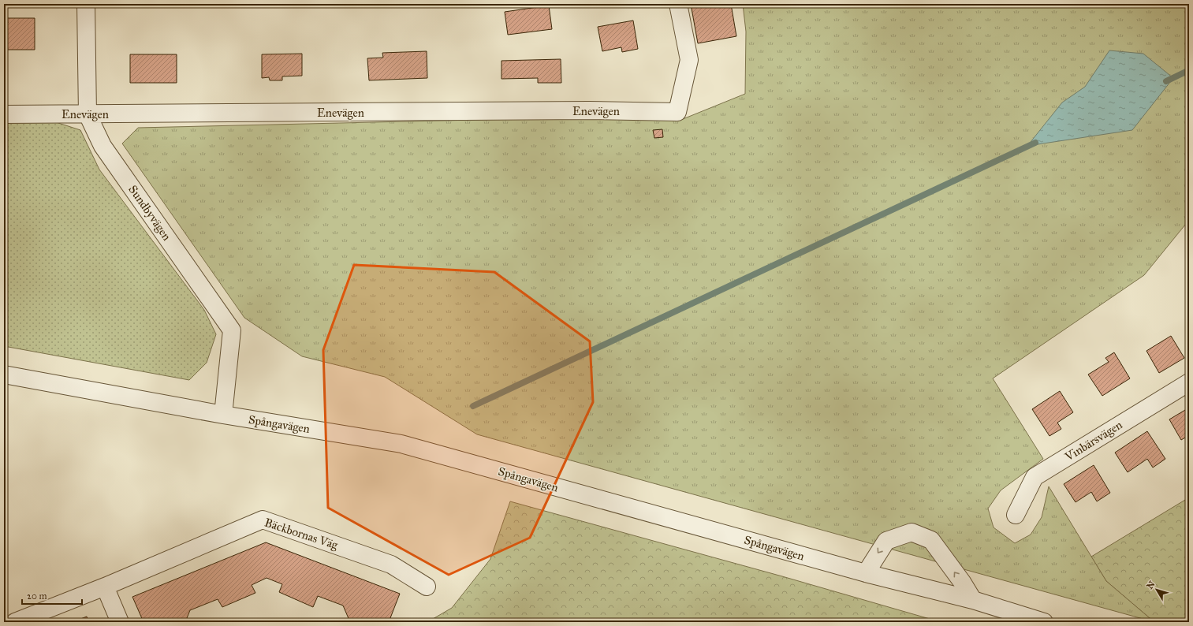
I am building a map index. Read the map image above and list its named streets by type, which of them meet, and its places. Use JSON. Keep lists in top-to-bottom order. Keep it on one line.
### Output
{"streets":{"street":["Enevägen","Sundbyvägen","Spångavägen","Vinbärsvägen","Bäckbornas Väg"]},"crossings":[["Enevägen","Sundbyvägen"],["Sundbyvägen","Spångavägen"]],"scale_bar":"20 m","north":"top left"}
